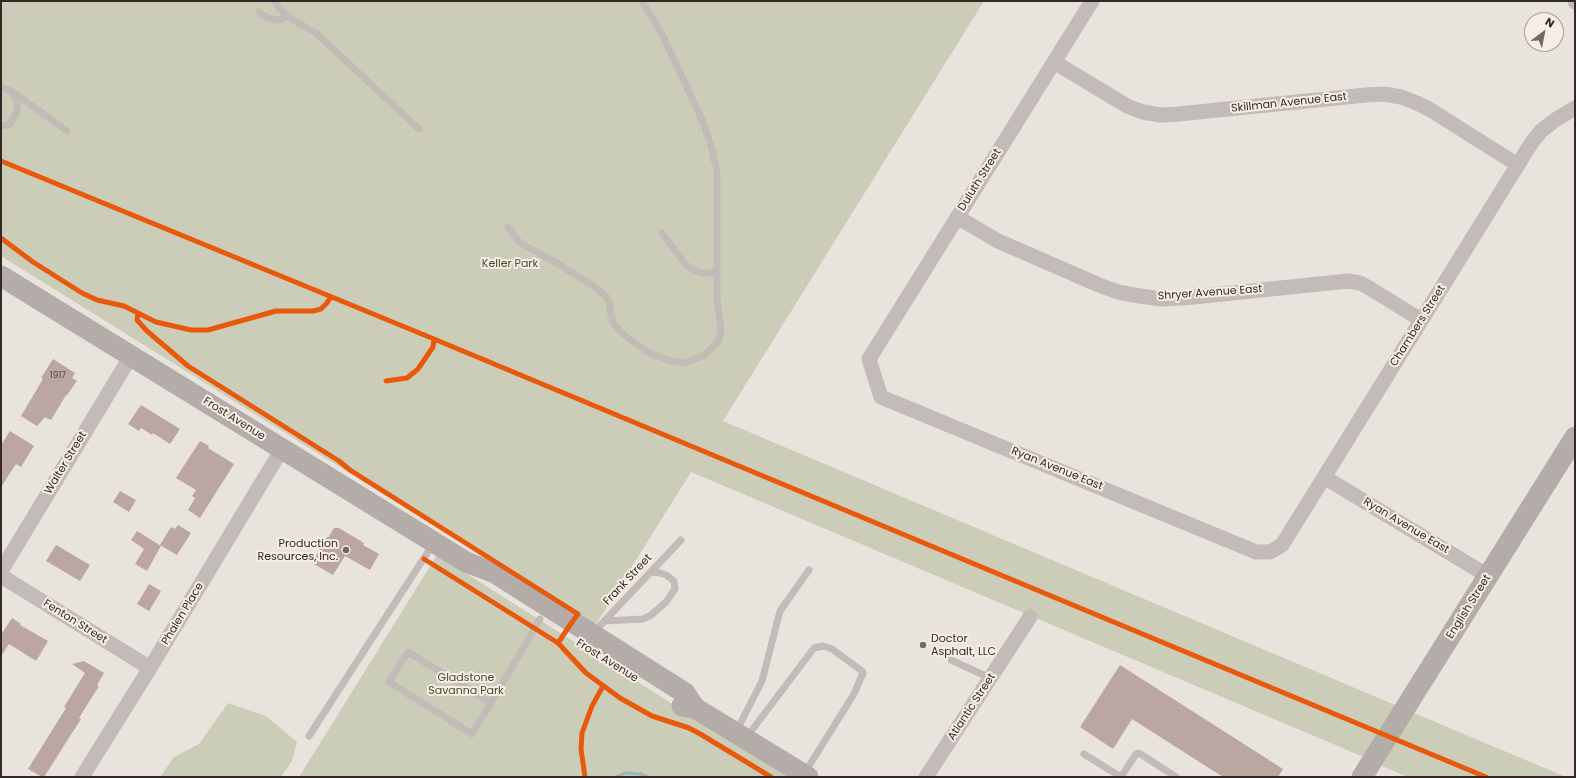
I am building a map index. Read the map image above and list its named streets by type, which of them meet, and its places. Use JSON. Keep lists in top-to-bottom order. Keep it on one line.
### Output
{"streets":{"street":["Skillman Avenue East","Duluth Street","Shryer Avenue East","Chambers Street","Frost Avenue","Walter Street","Ryan Avenue East","English Street","Phalen Place","Fenton Street","Atlantic Street"],"lane":["Frank Street"]},"crossings":[["Skillman Avenue East","Duluth Street"],["Skillman Avenue East","Chambers Street"],["Duluth Street","Shryer Avenue East"],["Duluth Street","Ryan Avenue East"],["Shryer Avenue East","Chambers Street"],["Chambers Street","Ryan Avenue East"],["Frost Avenue","Walter Street"],["Frost Avenue","Frank Street"],["Frost Avenue","Phalen Place"],["Ryan Avenue East","English Street"],["Phalen Place","Fenton Street"]],"parks":["Keller Park","Gladstone Savanna Park"],"places":["Production Resources, Inc.","Doctor Asphalt, LLC"],"house_numbers":["1917"],"north":"top right"}
